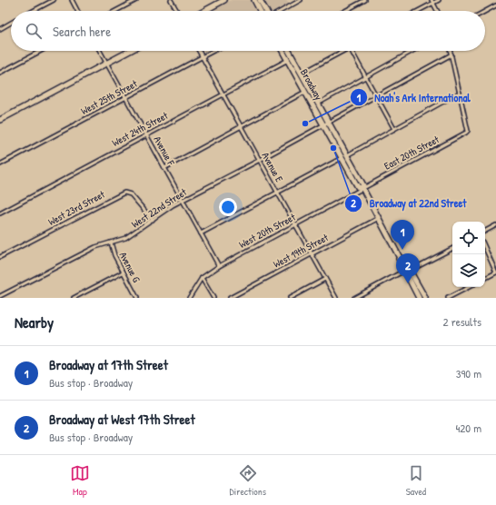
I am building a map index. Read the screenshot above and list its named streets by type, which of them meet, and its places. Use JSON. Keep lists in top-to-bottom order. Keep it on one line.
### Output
{"streets":{"main road":["Broadway"],"street":["West 25th Street","West 24th Street","Avenue F","East 20th Street","Avenue E","West 23rd Street","West 22nd Street","West 20th Street","West 19th Street","Avenue G"]},"crossings":[["Broadway","West 24th Street"],["Broadway","East 20th Street"],["Broadway","West 22nd Street"],["Broadway","West 20th Street"],["Broadway","West 19th Street"],["West 25th Street","Avenue F"],["West 25th Street","Avenue E"],["West 24th Street","Avenue F"],["West 24th Street","Avenue E"],["Avenue F","West 22nd Street"],["Avenue F","West 20th Street"],["East 20th Street","West 20th Street"],["Avenue E","West 22nd Street"],["Avenue E","West 20th Street"],["Avenue E","West 19th Street"],["West 23rd Street","West 22nd Street"],["West 22nd Street","Avenue G"]],"places":["Noah's Ark International","Broadway at 22nd Street"],"page":{"search":"Search here","pins":["1","2"],"heading":["Nearby","2 results"],"list":[{"mark":"1","name":"Broadway at 17th Street","note":"Bus stop · Broadway","value":"390 m"},{"mark":"2","name":"Broadway at West 17th Street","note":"Bus stop · Broadway","value":"420 m"}],"nav":["Map","Directions","Saved"]}}
